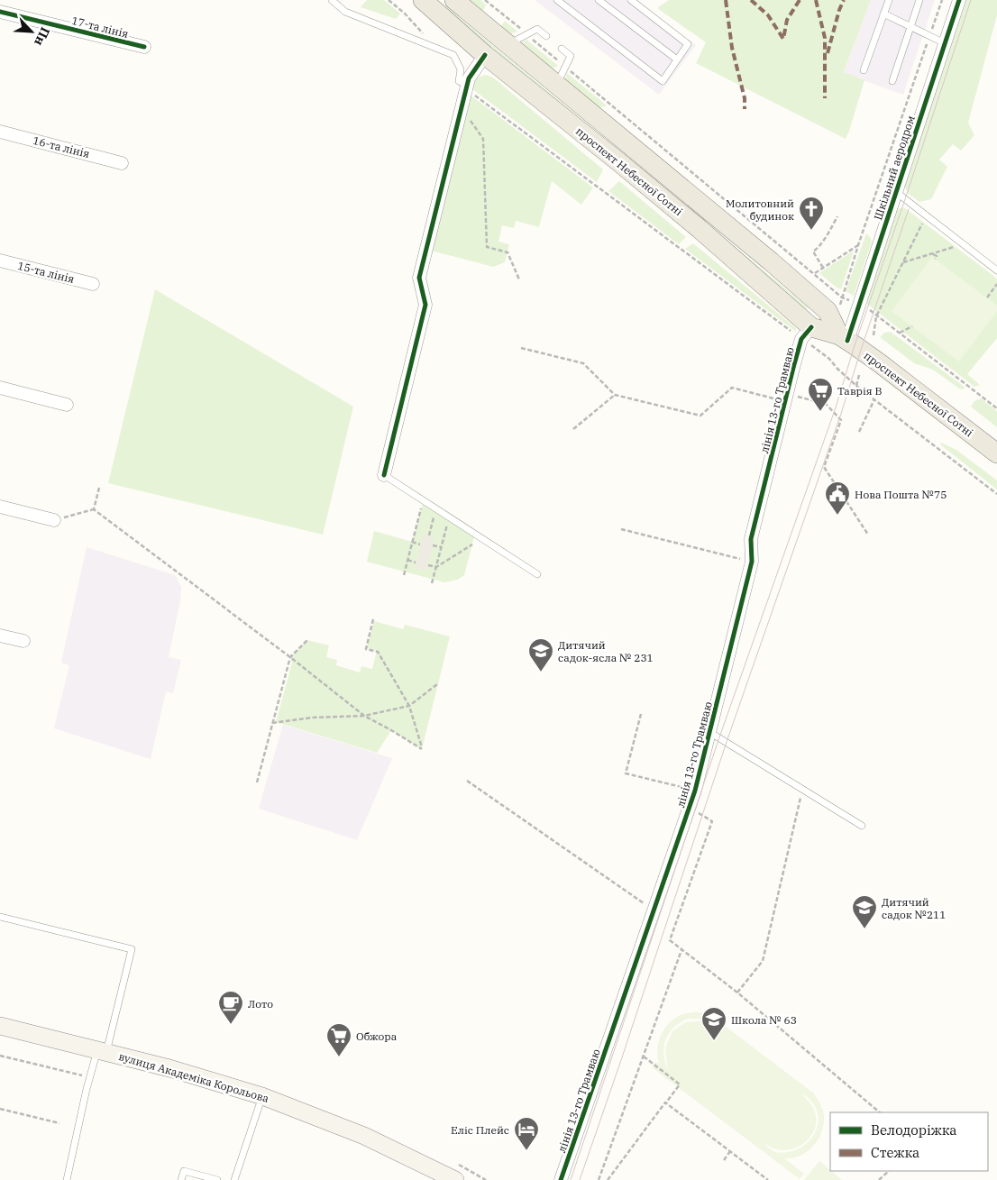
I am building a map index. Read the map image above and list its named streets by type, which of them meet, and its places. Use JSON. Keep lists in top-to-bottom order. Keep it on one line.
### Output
{"streets":{"main road":["проспект Небесної Сотні","вулиця Академіка Корольова"],"street":["17-та лінія","16-та лінія","Шкільний аеродром","15-та лінія","лінія 13-го Трамваю"]},"crossings":[["Шкільний аеродром","проспект Небесної Сотні"],["проспект Небесної Сотні","лінія 13-го Трамваю"]],"places":{"church":["Молитовний будинок"],"supermarket":["Таврія В","Обжора"],"public building":["Нова Пошта №75"],"school or university":["Дитячий садок-ясла № 231","Дитячий садок №211","Школа № 63"],"cafe":["Лото"],"hotel":["Еліс Плейс"]},"legend":["Велодоріжка","Стежка"],"north":"bottom right"}
